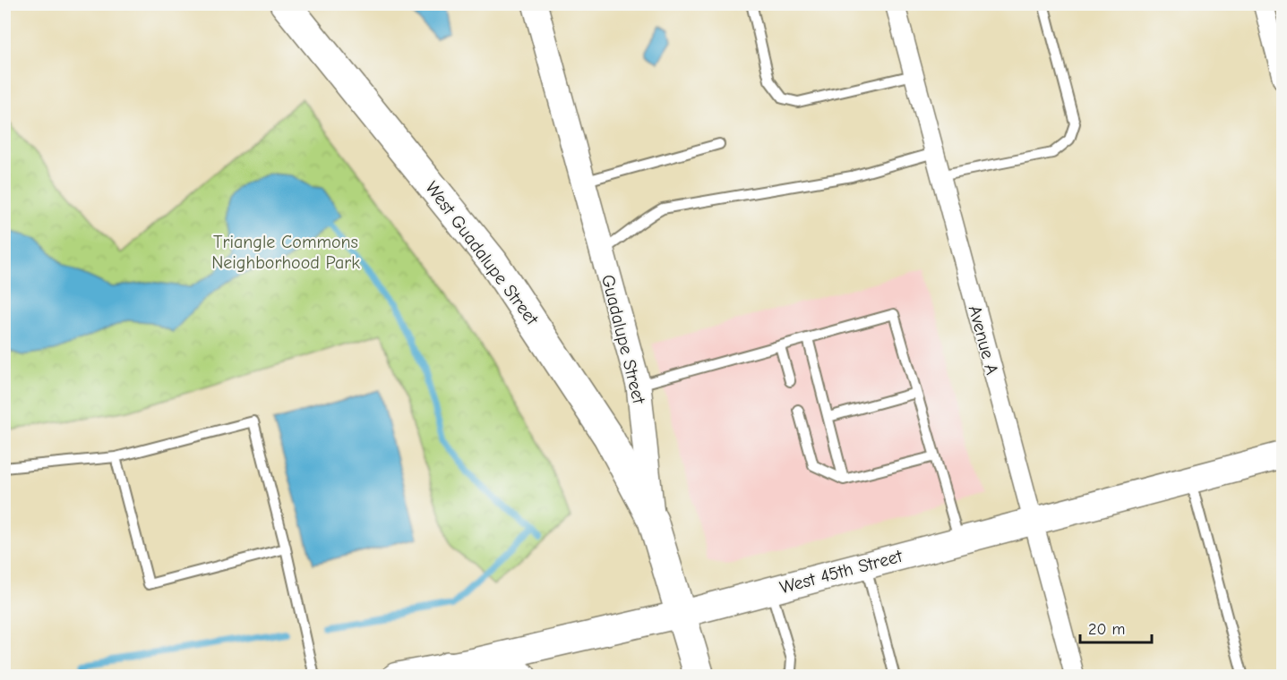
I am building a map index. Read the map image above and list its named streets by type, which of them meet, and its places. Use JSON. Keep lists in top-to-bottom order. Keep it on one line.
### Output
{"streets":{"main road":["West Guadalupe Street","Guadalupe Street","West 45th Street"],"street":["Avenue A"]},"crossings":[["West Guadalupe Street","Guadalupe Street"],["Guadalupe Street","West 45th Street"],["Avenue A","West 45th Street"]],"parks":["Triangle Commons Neighborhood Park"],"scale_bar":"20 m"}
